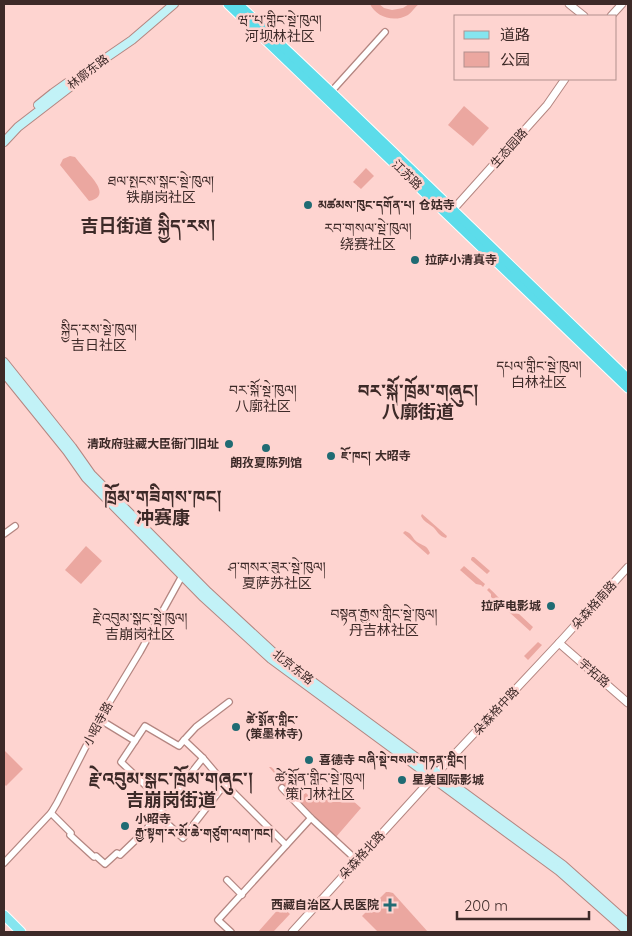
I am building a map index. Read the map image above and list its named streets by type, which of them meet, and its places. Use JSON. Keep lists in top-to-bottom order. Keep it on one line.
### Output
{"streets":{"highway":["江苏路"],"main road":["林廓东路","北京东路"],"street":["生态园路","朵森格南路","宇拓路","朵森格中路","小昭寺路","朵森格北路"]},"crossings":[["生态园路","江苏路"],["朵森格南路","宇拓路"],["朵森格南路","朵森格中路"],["北京东路","朵森格中路"],["北京东路","小昭寺路"],["北京东路","朵森格北路"],["宇拓路","朵森格中路"],["朵森格中路","朵森格北路"]],"districts":["ཝ་་པ་གླིང་སྡེ་ཁུལ། 河坝林社区","ཐལ་སྤུངས་སྒང་སྡེ་ཁུལ། 铁崩岗社区","吉日街道 སྐྱིད་རས།","རབ་གསལ་སྡེ་ཁུལ། 绕赛社区","སྐྱིད་རས་སྡེ་ཁུལ། 吉日社区","དཔལ་གླིང་སྡེ་ཁུལ། 白林社区","བར་སྐོ་སྡེ་ཁུལ། 八廓社区","བར་སྐོ་ཁྲོམ་གཞུང། 八廓街道","ཁྲོམ་གཟིགས་ཁང། 冲赛康","ཤ་གསར་ཟུར་སྡེ་ཁུལ། 夏萨苏社区","བསྟན་རྒྱས་གླིང་སྡེ་ཁུལ། 丹吉林社区","རྗེ་འབུམ་སྒང་སྡེ་ཁུལ། 吉崩岗社区","ཚེ་སྨོན་གླིང་སྡེ་ཁུལ། 策门林社区","རྗེ་འབུམ་སྒང་ཁྲོམ་གཞུང་། 吉崩岗街道"],"places":{"other":["མཚམས་ཁུང་དགོན་པ། 仓姑寺","拉萨小清真寺","清政府驻藏大臣衙门旧址","朗孜夏陈列馆","ཇོ་ཁང། 大昭寺","拉萨电影城","ཚེ་སྨོན་གླིང་ (策墨林寺)","喜德寺 བཞི་སྡེ་བསམ་གཏན་གླིང།","星美国际影城","小昭寺 རྒྱ་སྟག་ར་མོ་ཆེ་གཙུག་ལག་ཁང།"],"health":["西藏自治区人民医院"]},"legend":["道路","公园"],"scale_bar":"200 m"}
